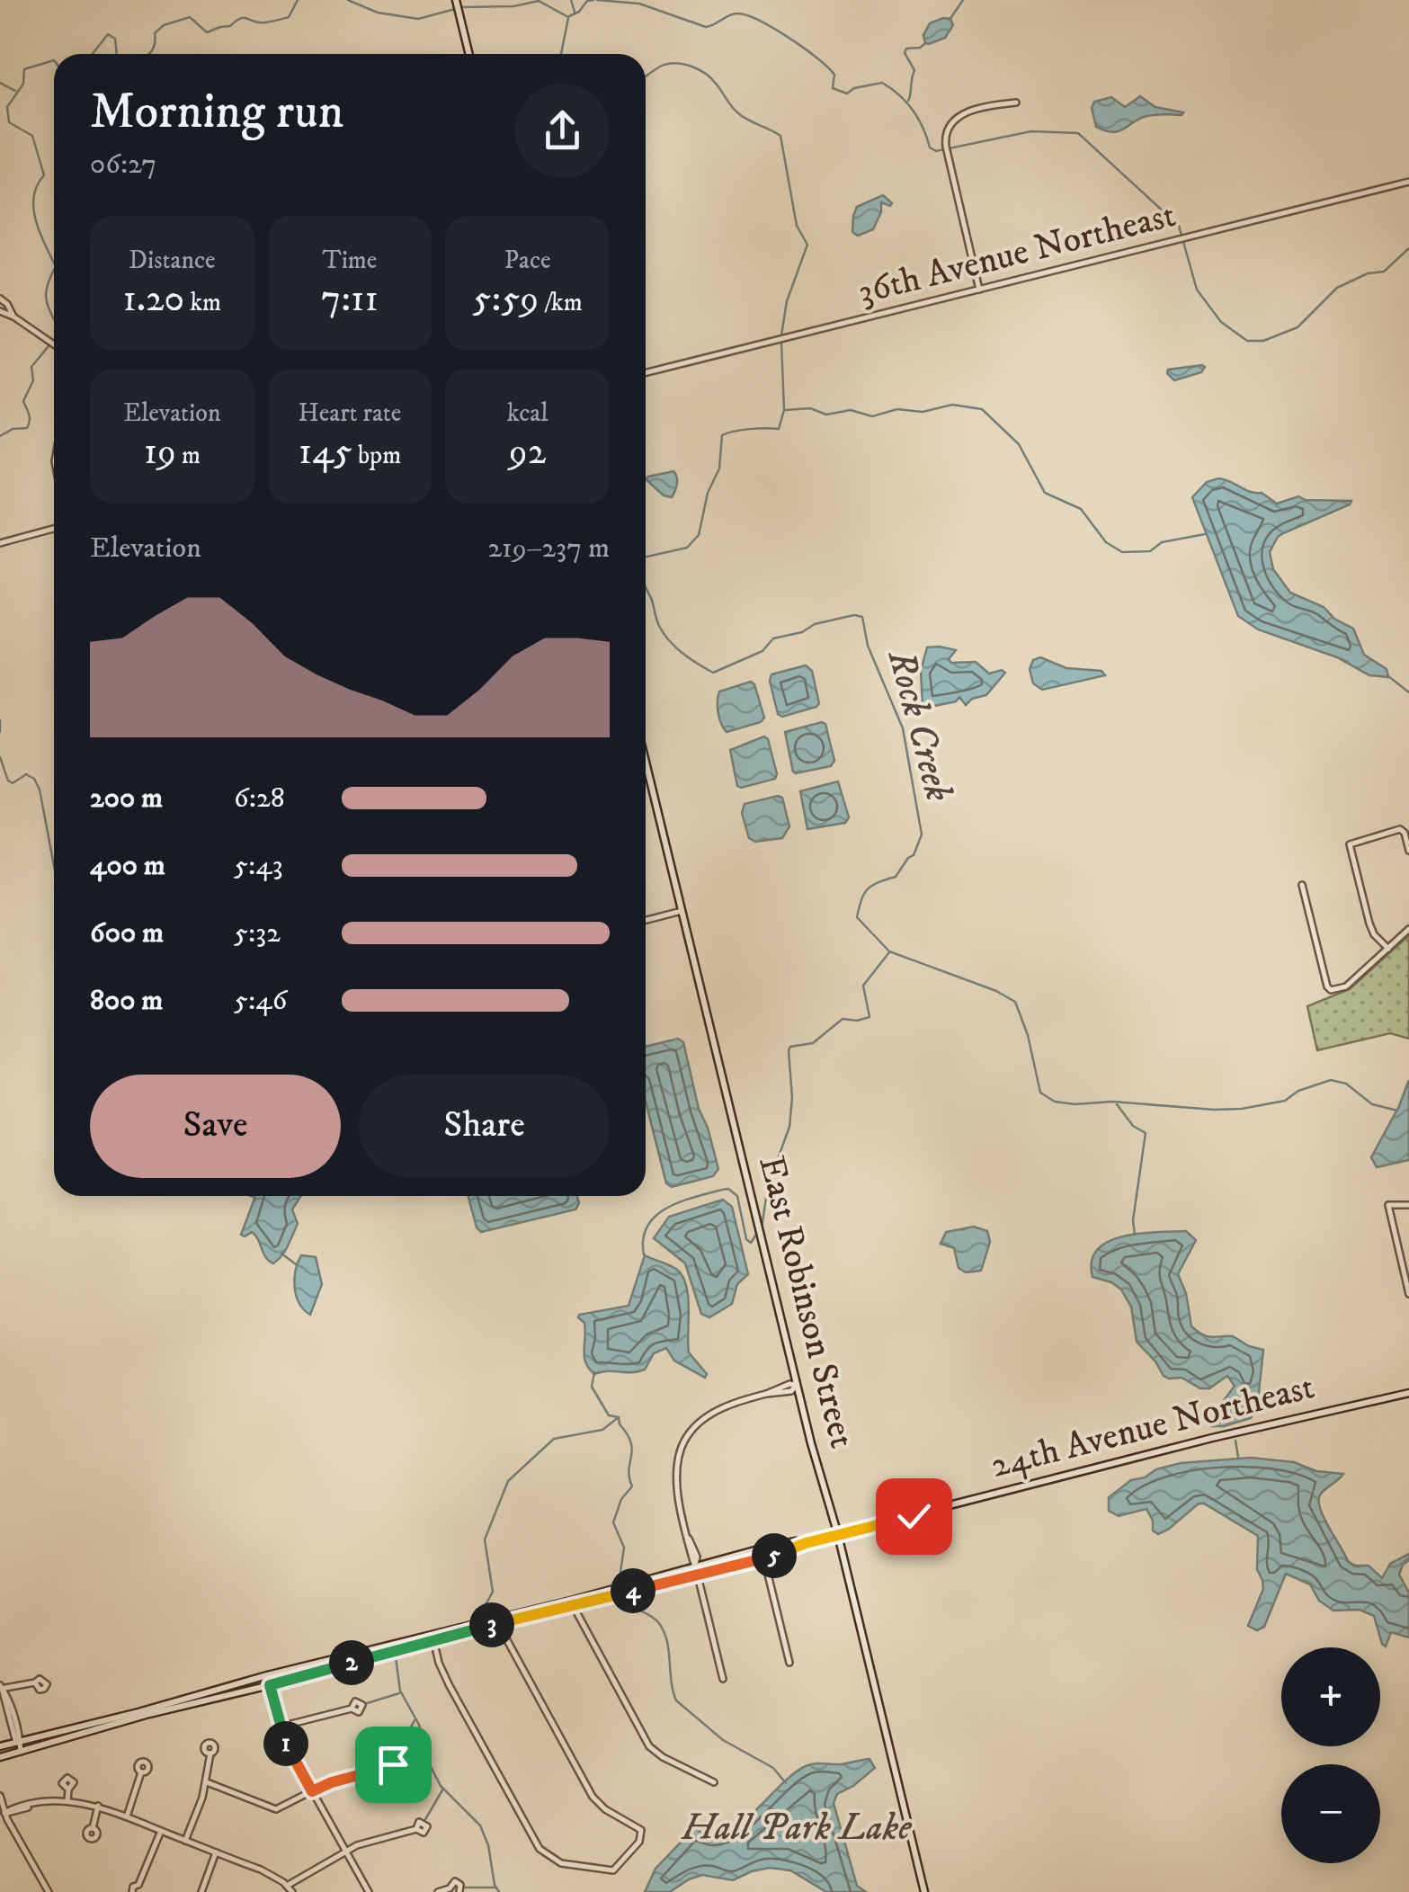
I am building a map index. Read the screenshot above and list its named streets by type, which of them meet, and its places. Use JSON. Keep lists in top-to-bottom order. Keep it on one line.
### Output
{"streets":{"street":["36th Avenue Northeast","East Robinson Street","24th Avenue Northeast"]},"crossings":[["East Robinson Street","24th Avenue Northeast"]],"water":["Rock Creek","Hall Park Lake"],"page":{"heading":["Morning run","06:27"],"stats":[["Distance","1.20 km"],["Time","7:11"],["Pace","5:59 /km"],["Elevation","19 m"],["Heart rate","145 bpm"],["kcal","92"]],"chart":["Elevation","219–237 m"],"list":[{"name":"200 m","note":"6:28"},{"name":"400 m","note":"5:43"},{"name":"600 m","note":"5:32"},{"name":"800 m","note":"5:46"}],"buttons":["Save","Share"],"pins":["5","4","3","2","1"],"map_buttons":["+","−"]}}
